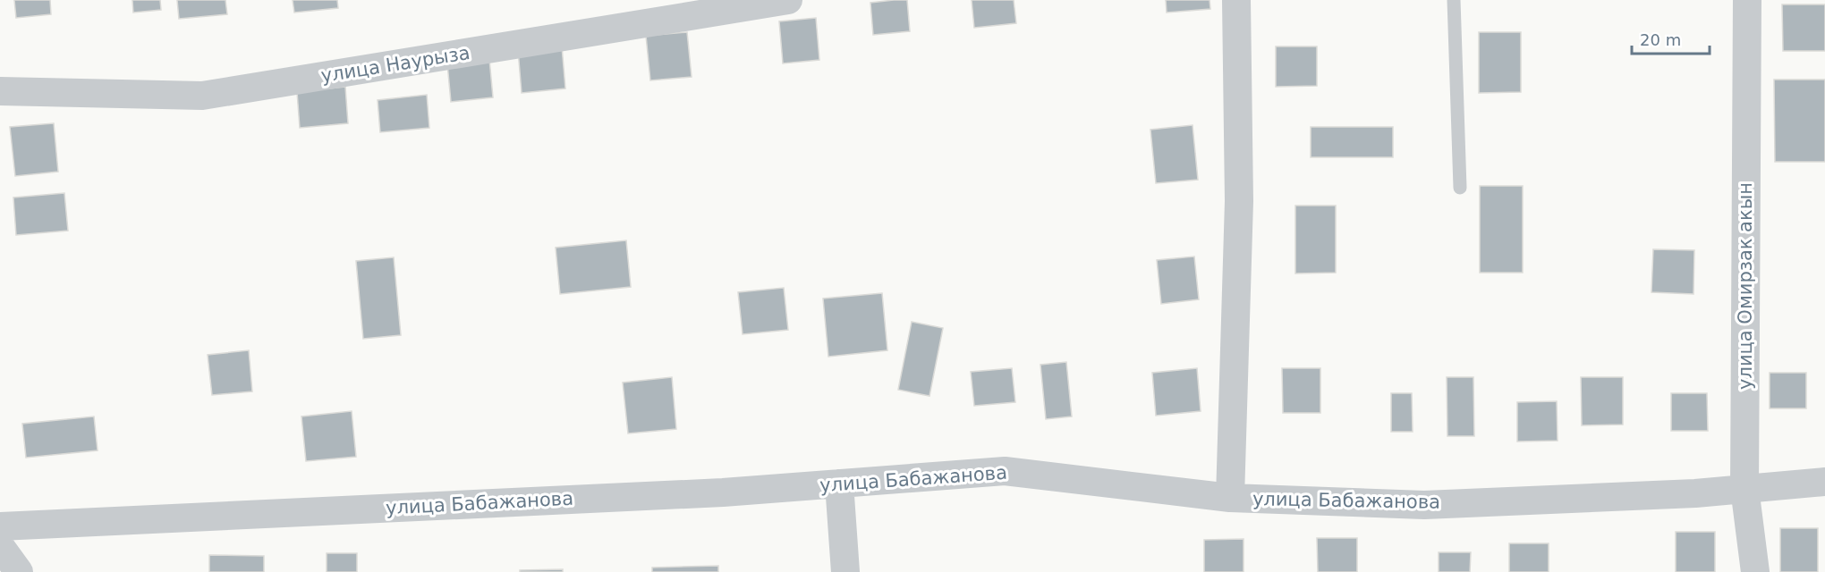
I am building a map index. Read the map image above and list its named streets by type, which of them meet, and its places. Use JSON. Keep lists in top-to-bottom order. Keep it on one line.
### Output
{"streets":{"street":["улица Наурыза","улица Омирзак акын","улица Бабажанова"]},"crossings":[["улица Омирзак акын","улица Бабажанова"]],"scale_bar":"20 m"}
